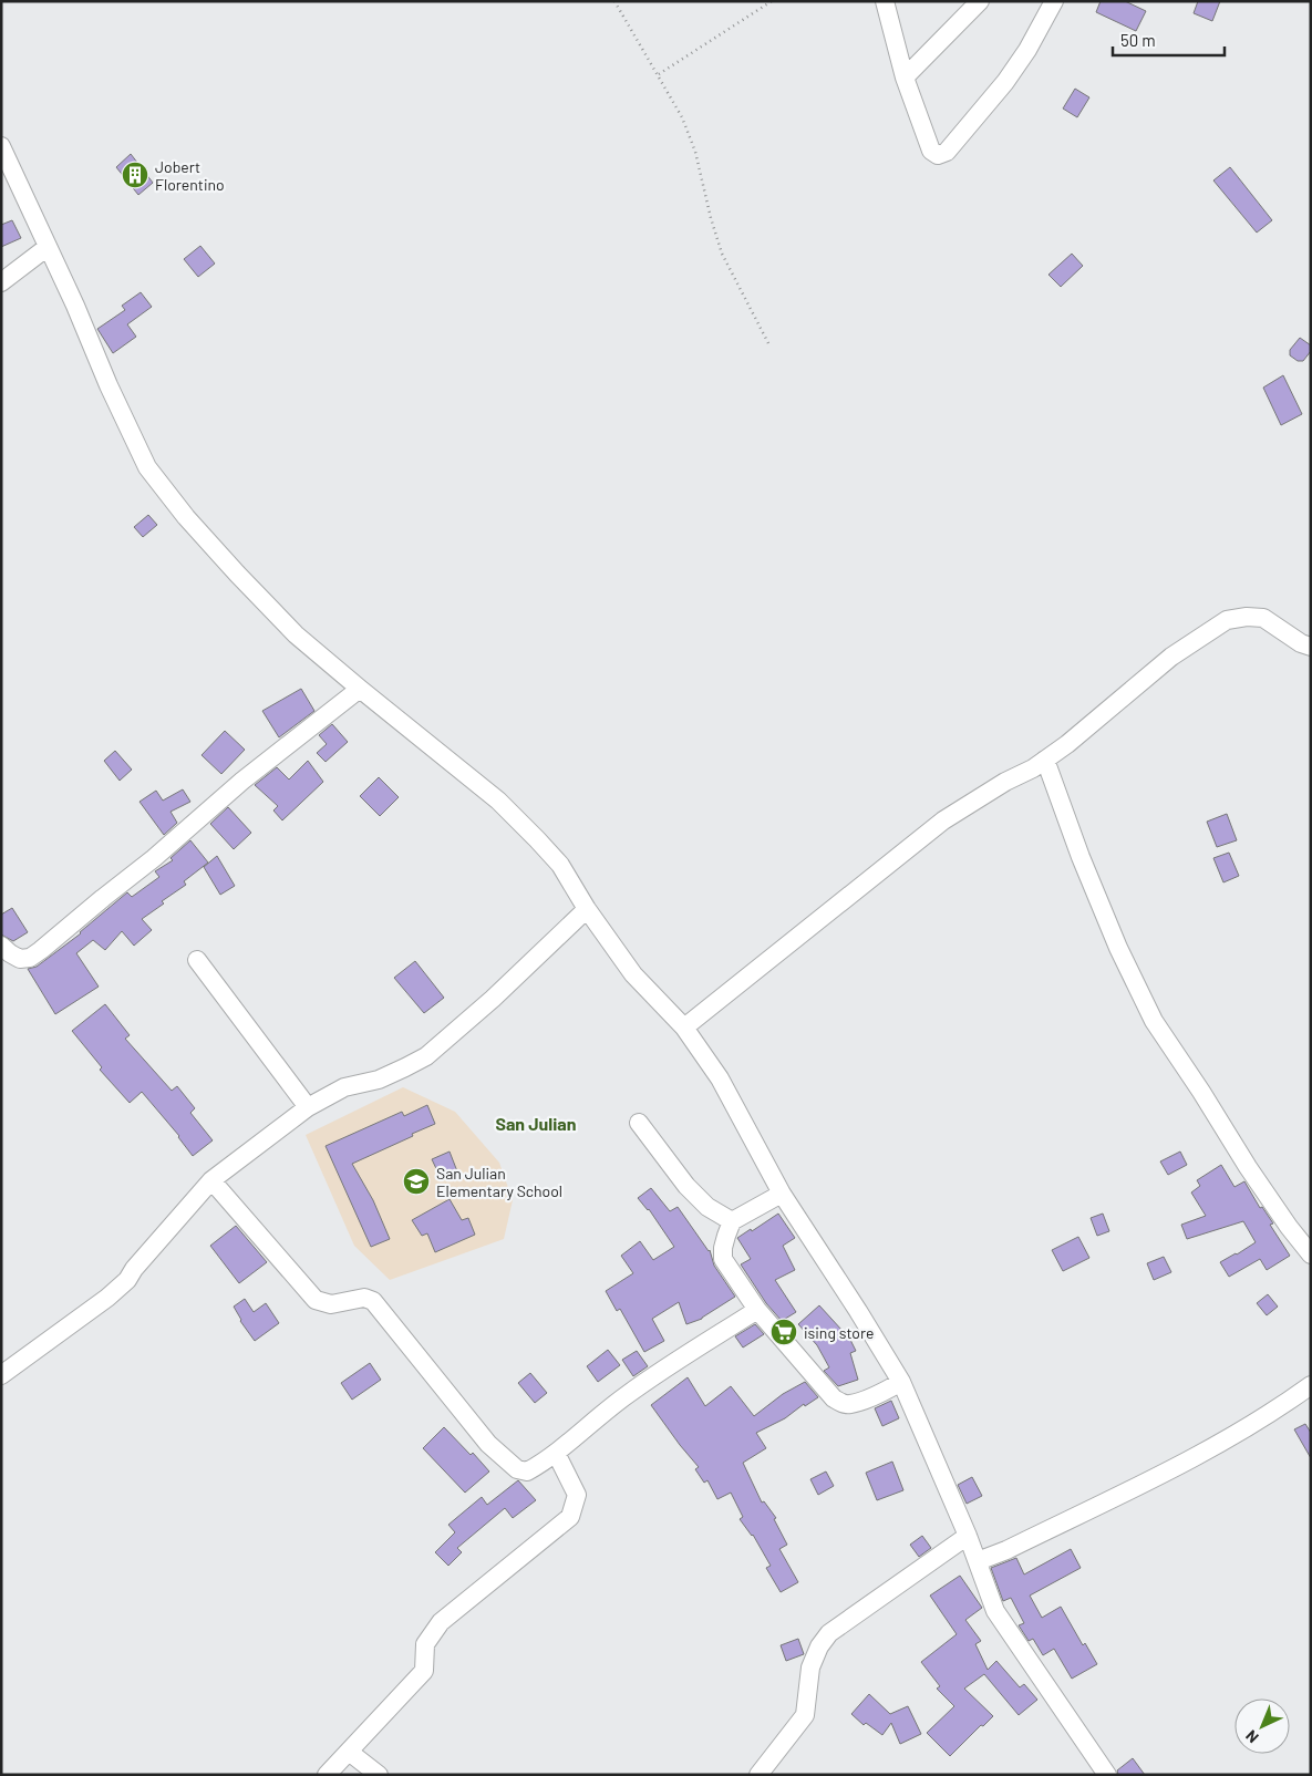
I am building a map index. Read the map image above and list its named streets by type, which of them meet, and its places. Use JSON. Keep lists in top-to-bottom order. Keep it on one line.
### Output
{"districts":["San Julian"],"places":{"building":["Jobert Florentino"],"school or university":["San Julian Elementary School"],"supermarket":["ising store"]},"scale_bar":"50 m","north":"bottom left"}
